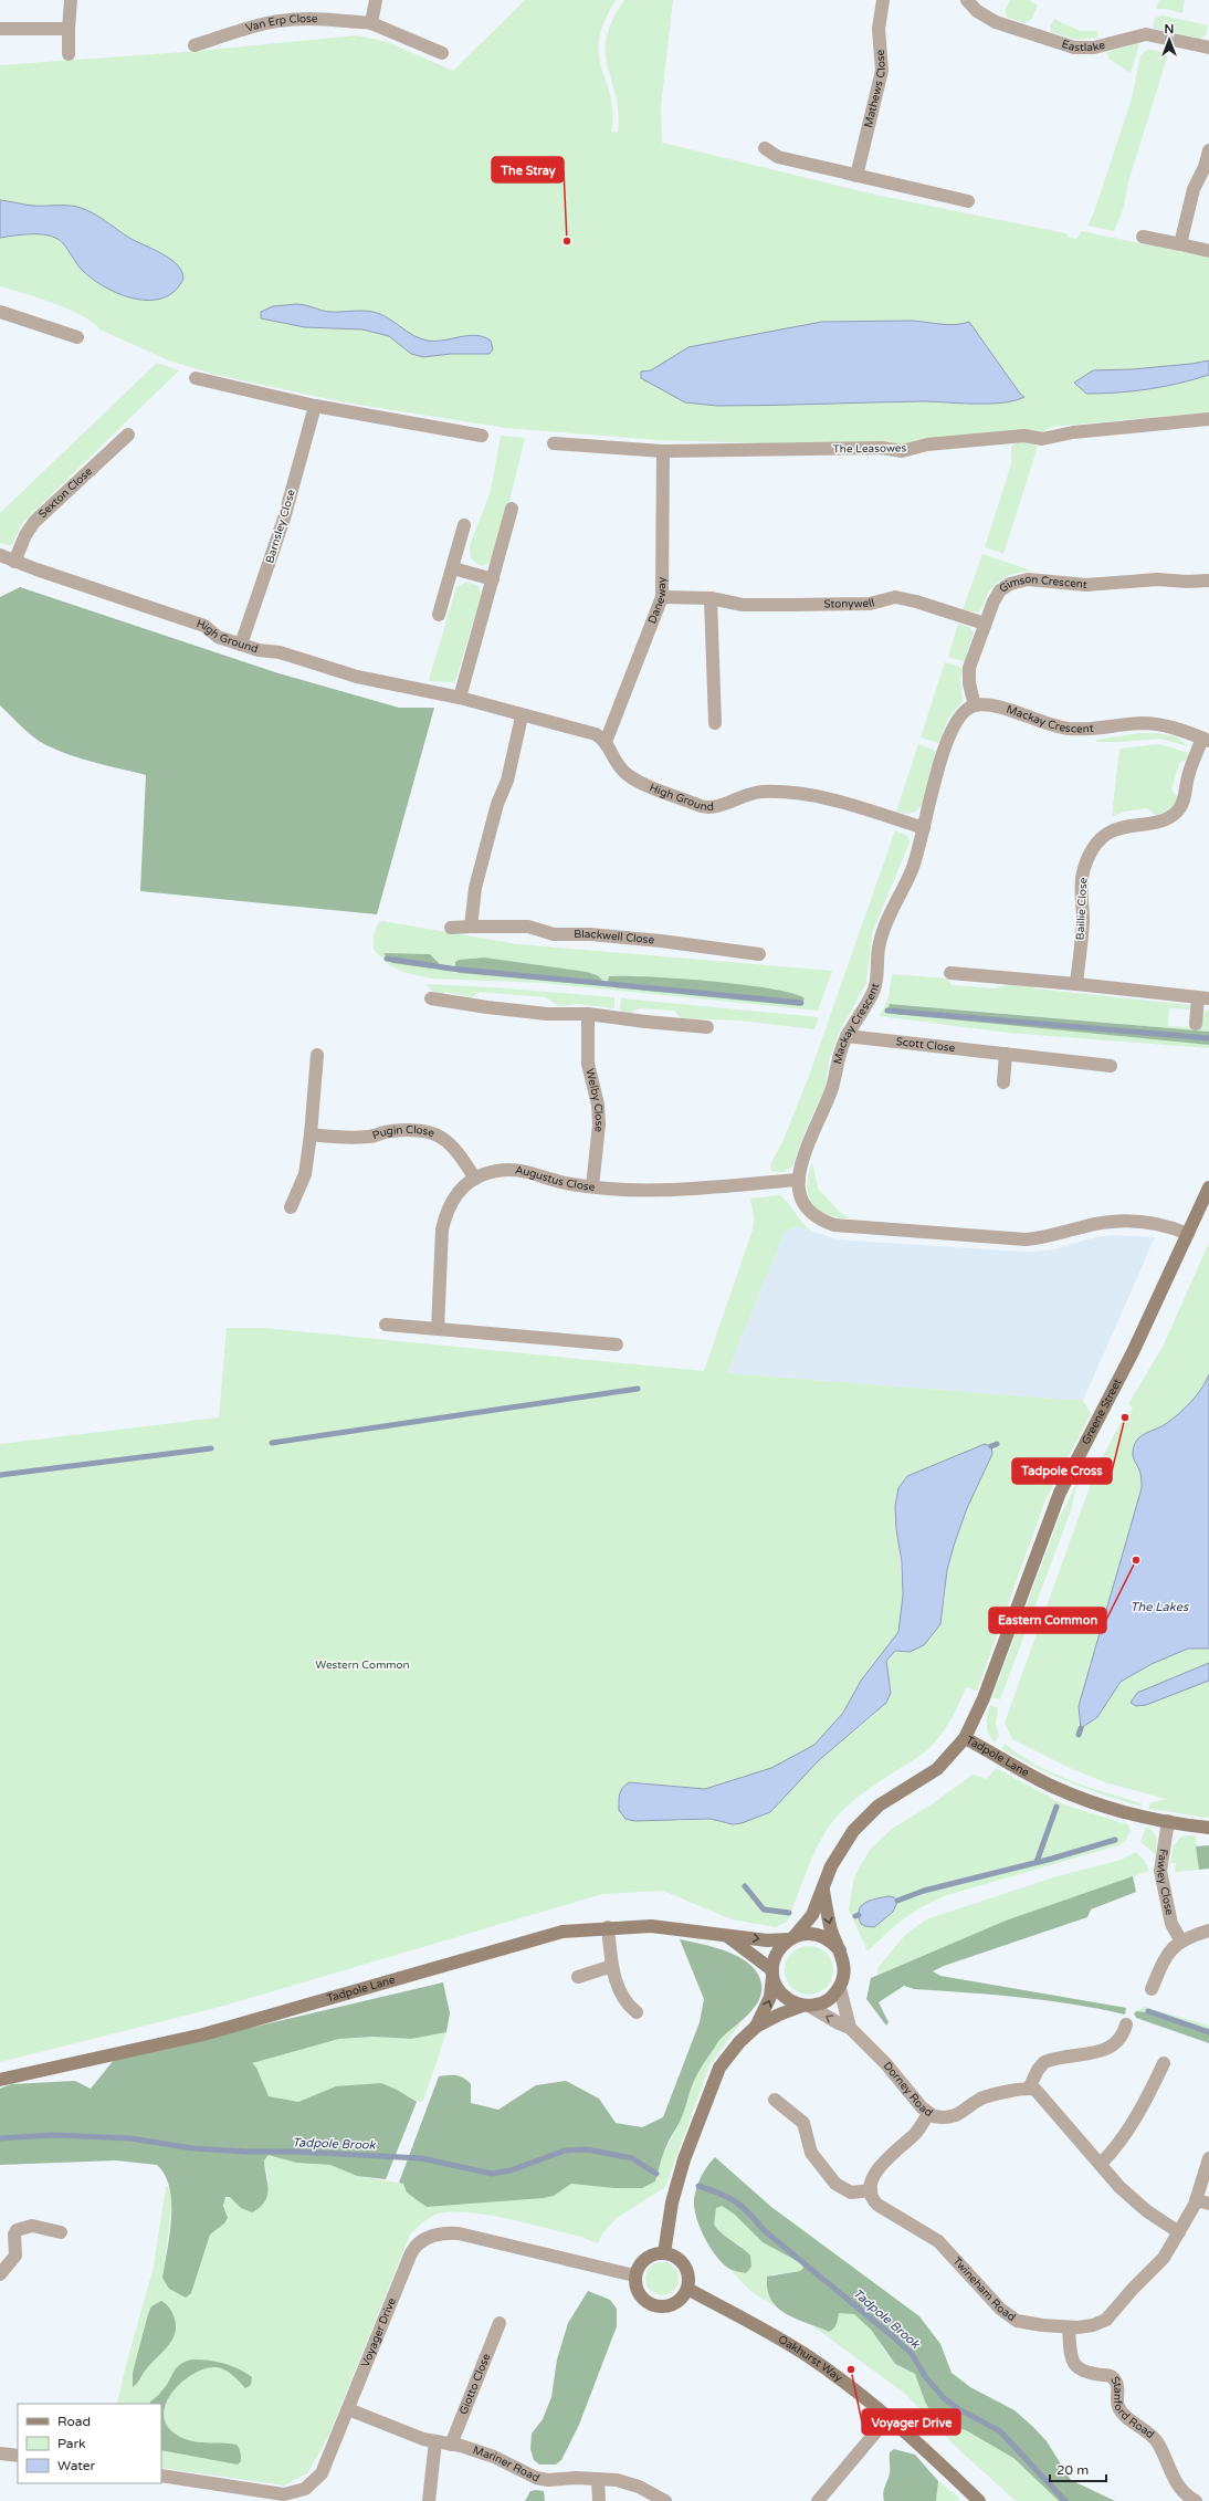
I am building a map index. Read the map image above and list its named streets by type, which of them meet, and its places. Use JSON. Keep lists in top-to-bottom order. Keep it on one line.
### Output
{"streets":{"street":["Van Erp Close","Eastlake","Mathews Close","The Leasowes","Sexton Close","Barnsley Close","Gimson Crescent","Daneway","Stonywell","High Ground","Mackay Crescent","Baillie Close","Blackwell Close","Scott Close","Welby Close","Pugin Close","Augustus Close","Greene Street","Tadpole Lane","Fawley Close","Dorney Road","Twineham Road","Voyager Drive","Oakhurst Way","Giotto Close","Stanford Road","Mariner Road"]},"crossings":[["The Leasowes","Daneway"],["Sexton Close","High Ground"],["Barnsley Close","High Ground"],["Gimson Crescent","Stonywell"],["Gimson Crescent","Mackay Crescent"],["Daneway","Stonywell"],["Daneway","High Ground"],["High Ground","Mackay Crescent"],["Mackay Crescent","Baillie Close"],["Mackay Crescent","Scott Close"],["Mackay Crescent","Augustus Close"],["Mackay Crescent","Greene Street"],["Welby Close","Augustus Close"],["Pugin Close","Augustus Close"],["Greene Street","Tadpole Lane"],["Tadpole Lane","Fawley Close"],["Tadpole Lane","Dorney Road"],["Twineham Road","Stanford Road"],["Voyager Drive","Oakhurst Way"],["Voyager Drive","Mariner Road"],["Giotto Close","Mariner Road"]],"water":["The Lakes","Tadpole Brook"],"parks":["Western Common"],"places":["The Stray","Tadpole Cross","Eastern Common","Voyager Drive"],"legend":["Road","Park","Water"],"scale_bar":"20 m","north":"top"}
